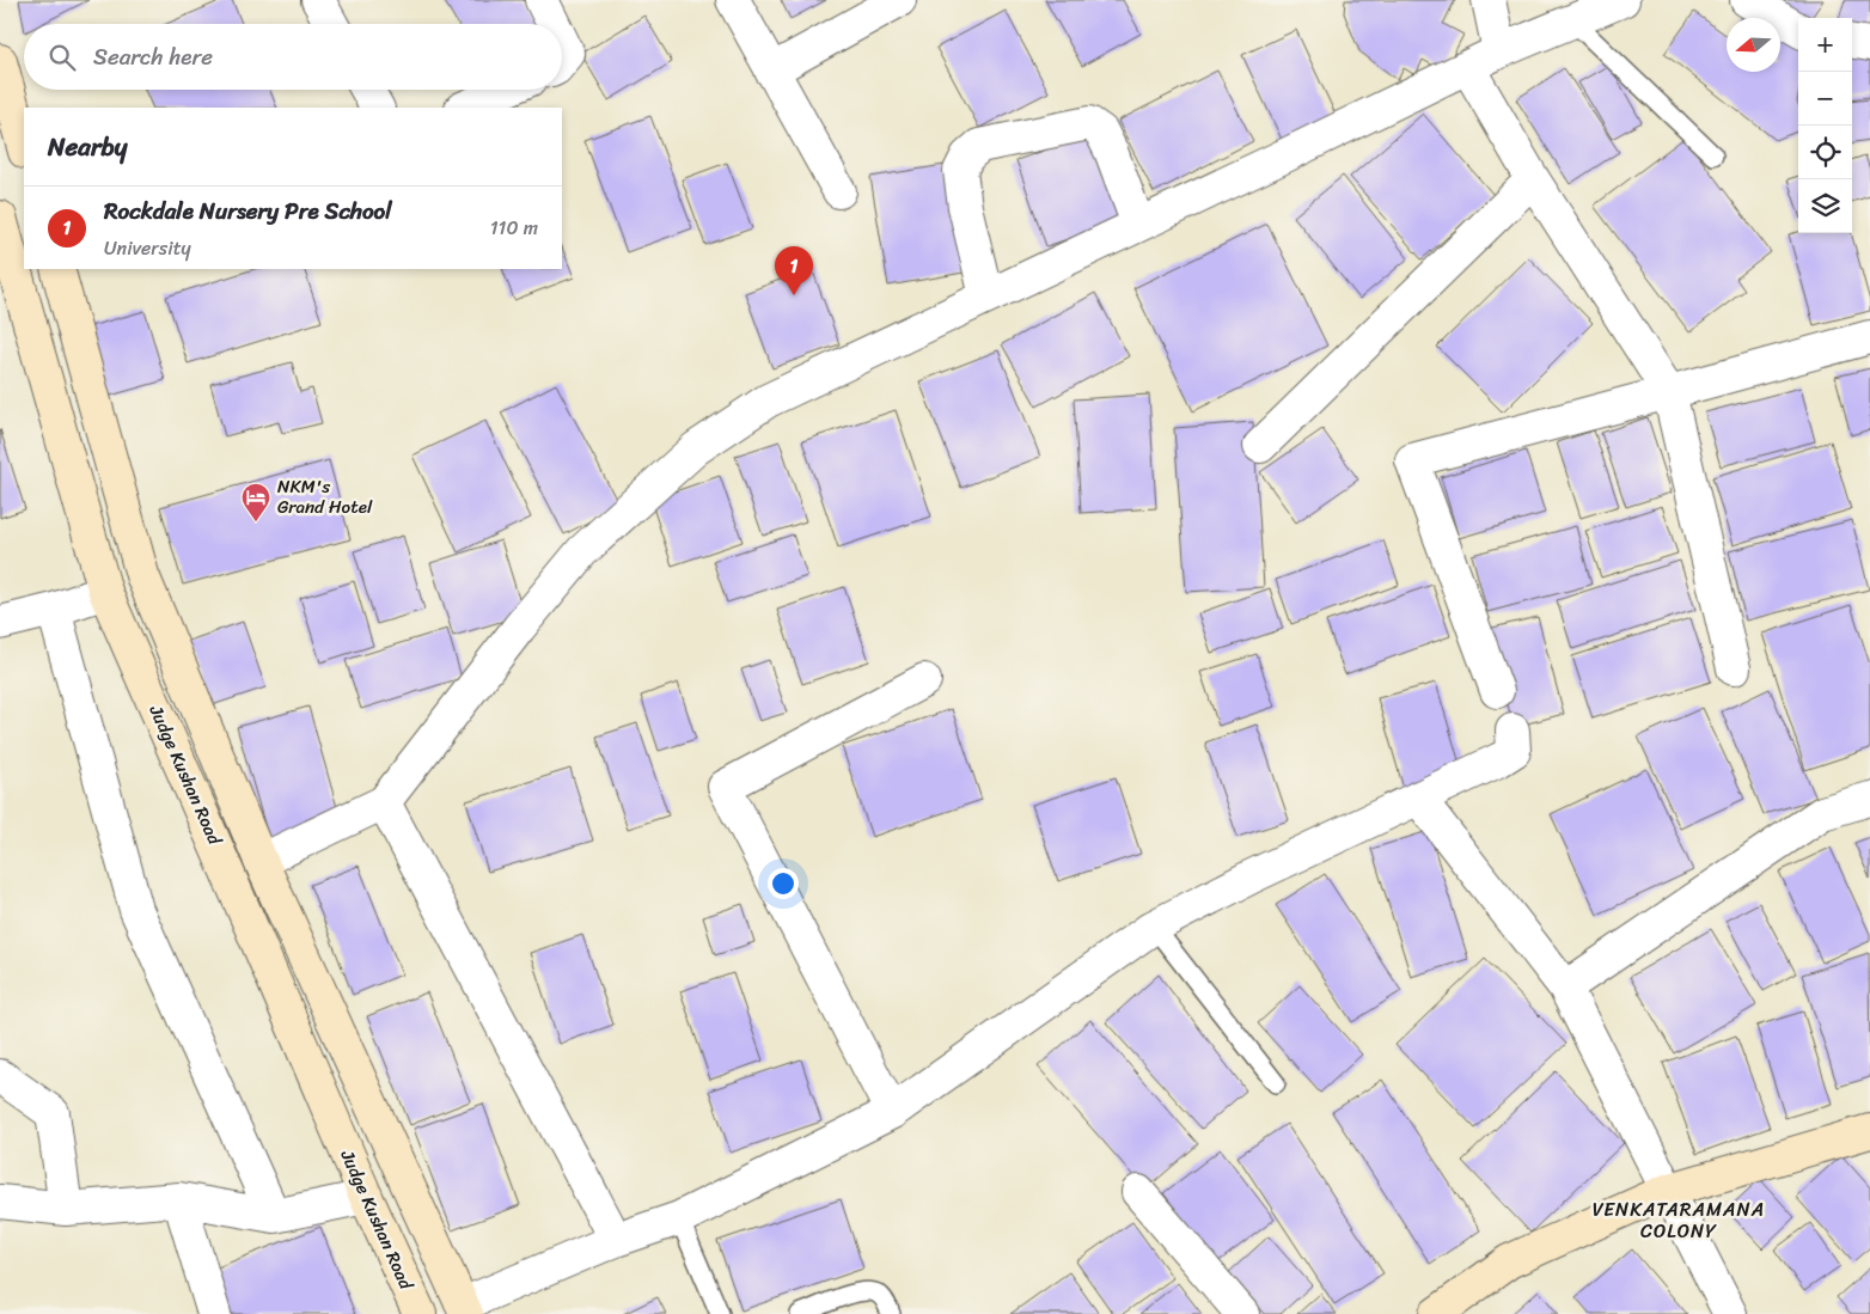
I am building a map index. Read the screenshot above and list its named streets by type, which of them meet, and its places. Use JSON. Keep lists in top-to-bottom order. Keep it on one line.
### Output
{"streets":{"main road":["Judge Kushan Road"]},"districts":["VENKATARAMANA COLONY"],"places":{"hotel":["NKM's Grand Hotel"]},"north":"left","page":{"map_buttons":["+","−"],"search":"Search here","heading":"Nearby","list":[{"mark":"1","name":"Rockdale Nursery Pre School","note":"University","value":"110 m"}],"pins":"1"}}
